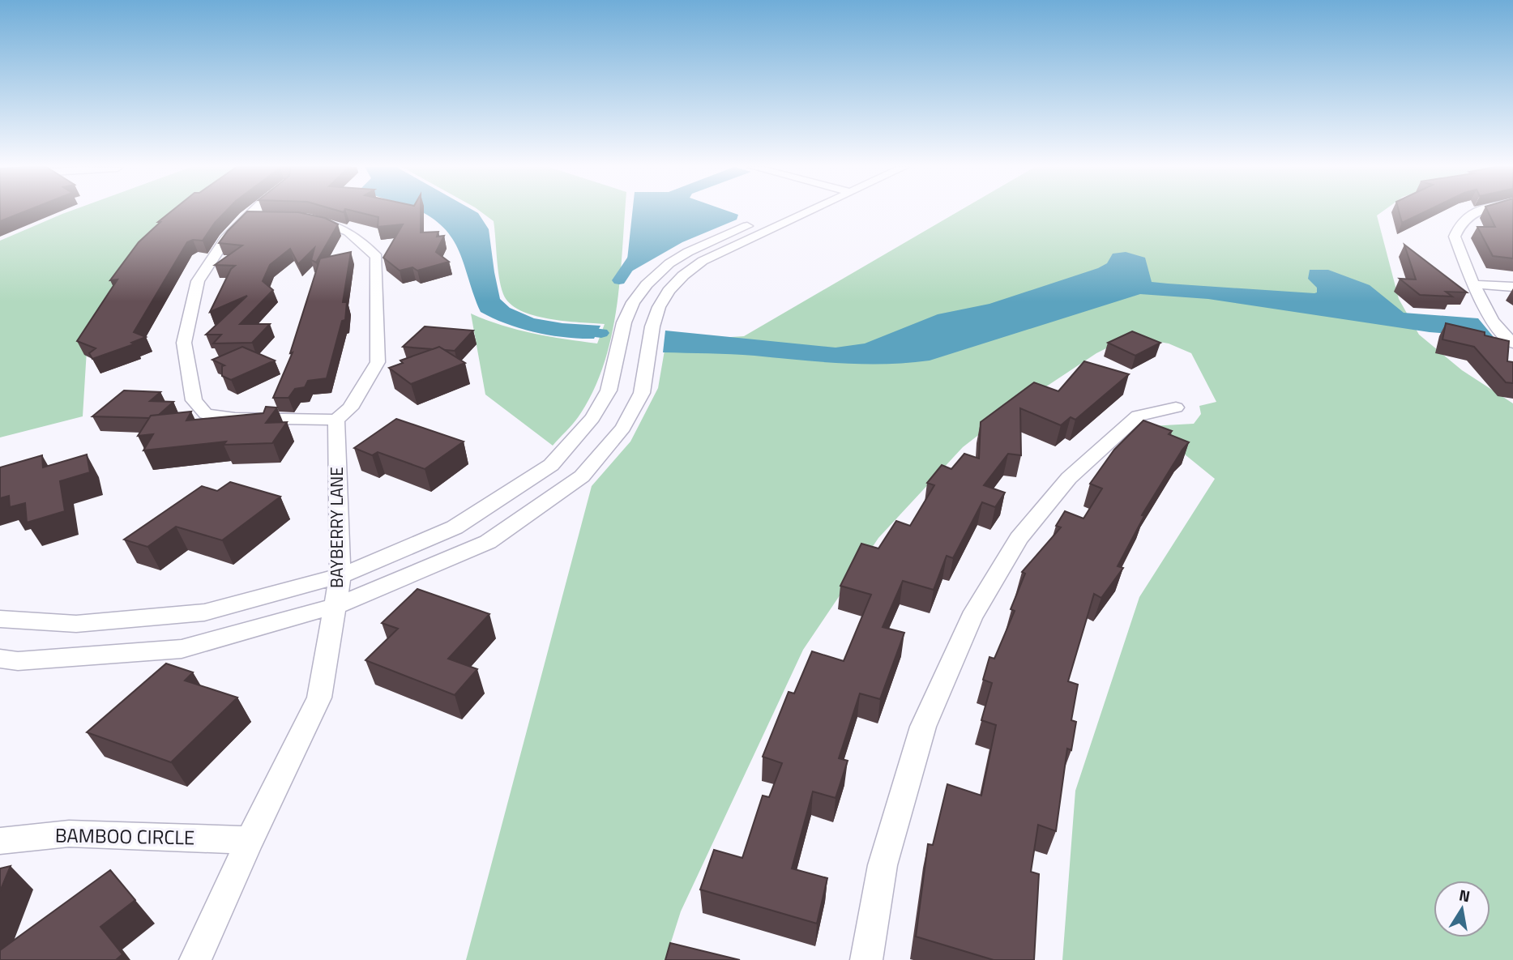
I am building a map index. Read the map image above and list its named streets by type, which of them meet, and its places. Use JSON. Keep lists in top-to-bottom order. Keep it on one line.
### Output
{"streets":{"street":["BAYBERRY LANE","BAMBOO CIRCLE"]},"crossings":[["BAYBERRY LANE","BAMBOO CIRCLE"]],"north":"top"}
